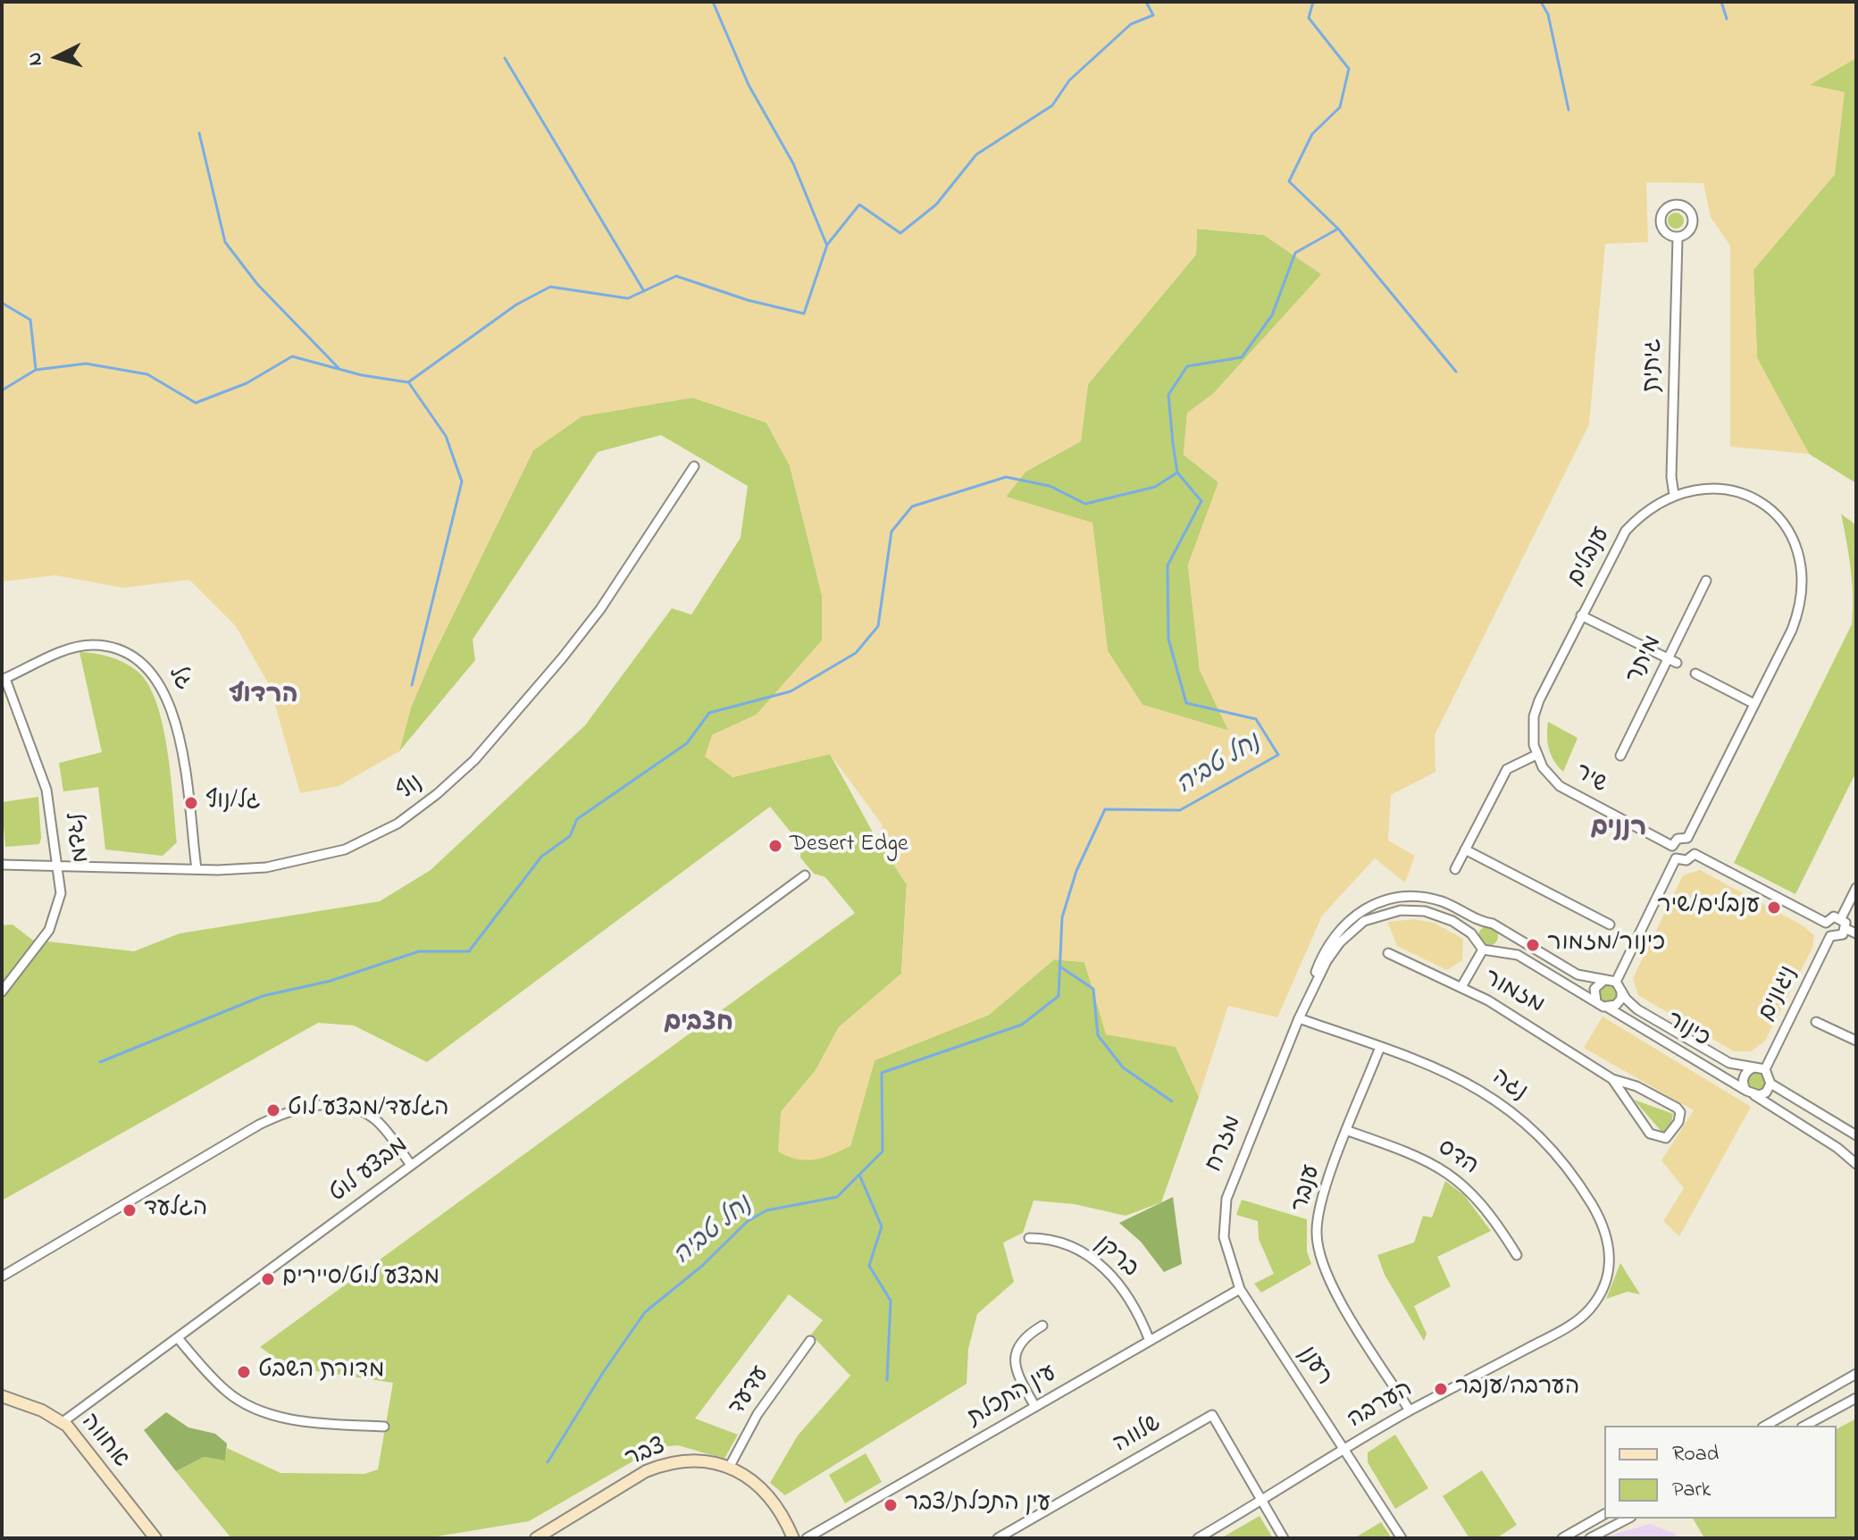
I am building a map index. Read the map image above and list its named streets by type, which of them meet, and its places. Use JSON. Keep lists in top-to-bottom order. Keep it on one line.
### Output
{"streets":{"street":["גיתית","ענבלים","מיתר","גל","שיר","נוף","מגדל","מזמור","ניגונים","כינור","נגה","מזרח","הדס","מבצע לוט","ענבר","ברקן","רענן","עדעד","עין התכלת","הערבה","שלווה","אחווה","צבר"]},"crossings":[["גיתית","ענבלים"],["ענבלים","שיר"],["גל","נוף"],["גל","מגדל"],["נוף","מגדל"],["ניגונים","כינור"],["נגה","מזרח"],["נגה","ענבר"],["נגה","הערבה"],["מזרח","רענן"],["מזרח","עין התכלת"],["הדס","ענבר"],["מבצע לוט","אחווה"],["ענבר","הערבה"],["ברקן","עין התכלת"],["רענן","עין התכלת"],["רענן","הערבה"],["עדעד","צבר"],["הערבה","שלווה"]],"districts":["הרדוף","רננים","חצבים"],"water":["נחל טביה"],"places":["גל/נוף","Desert Edge","ענבלים/שיר","כינור/מזמור","הגלעד/מבצע לוט","הגלעד","מבצע לוט/סיירים","מדורת השבט","הערבה/ענבר","עין התכלת/צבר"],"legend":["Road","Park"],"north":"left"}
